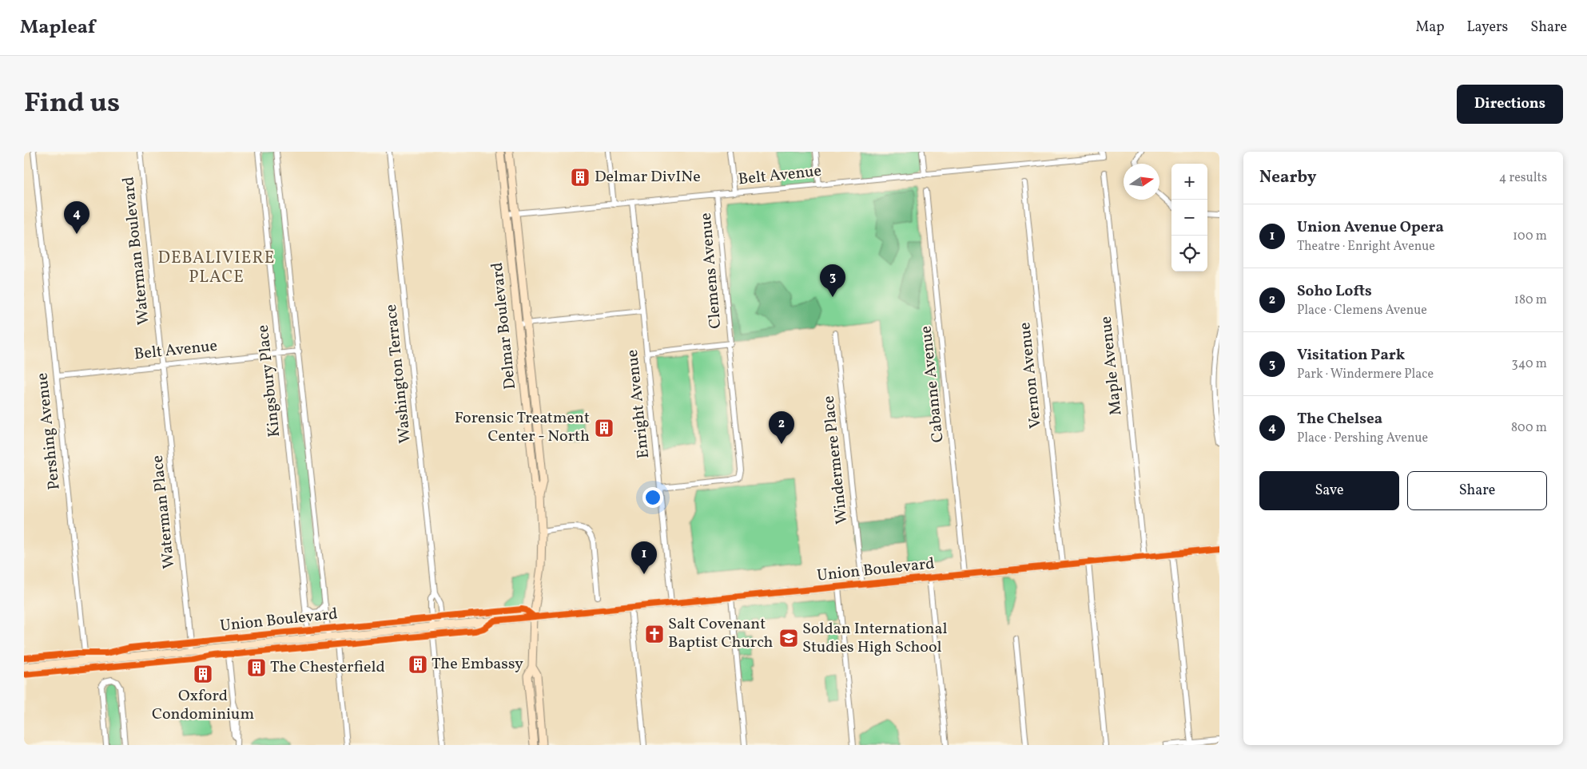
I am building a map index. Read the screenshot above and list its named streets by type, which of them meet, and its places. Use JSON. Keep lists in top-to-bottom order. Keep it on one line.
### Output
{"streets":{"main road":["Delmar Boulevard","Union Boulevard"],"street":["Belt Avenue","Waterman Boulevard","Clemens Avenue","Maple Avenue","Washington Terrace","Vernon Avenue","Kingsbury Place","Cabanne Avenue","Enright Avenue","Pershing Avenue","Windermere Place","Waterman Place"]},"crossings":[["Belt Avenue","Waterman Boulevard"],["Belt Avenue","Clemens Avenue"],["Belt Avenue","Delmar Boulevard"],["Belt Avenue","Kingsbury Place"],["Belt Avenue","Enright Avenue"],["Belt Avenue","Pershing Avenue"],["Belt Avenue","Waterman Place"],["Waterman Boulevard","Waterman Place"],["Clemens Avenue","Enright Avenue"],["Delmar Boulevard","Union Boulevard"],["Maple Avenue","Union Boulevard"],["Vernon Avenue","Union Boulevard"],["Kingsbury Place","Union Boulevard"],["Cabanne Avenue","Union Boulevard"],["Enright Avenue","Union Boulevard"],["Pershing Avenue","Union Boulevard"],["Windermere Place","Union Boulevard"],["Waterman Place","Union Boulevard"]],"districts":["DEBALIVIERE PLACE"],"places":{"building":["Delmar DivINe","Forensic Treatment Center - North","The Embassy","The Chesterfield","Oxford Condominium"],"church":["Salt Covenant Baptist Church"],"school or university":["Soldan International Studies High School"]},"north":"right","page":{"header":"Mapleaf","nav":["Map","Layers","Share"],"title":"Find us","buttons":["Directions",["Save","Share"]],"heading":["Nearby","4 results"],"map_buttons":["+","−"],"pins":["4","3","2","1"],"list":[{"mark":"1","name":"Union Avenue Opera","note":"Theatre · Enright Avenue","value":"100 m"},{"mark":"2","name":"Soho Lofts","note":"Place · Clemens Avenue","value":"180 m"},{"mark":"3","name":"Visitation Park","note":"Park · Windermere Place","value":"340 m"},{"mark":"4","name":"The Chelsea","note":"Place · Pershing Avenue","value":"800 m"}]}}
